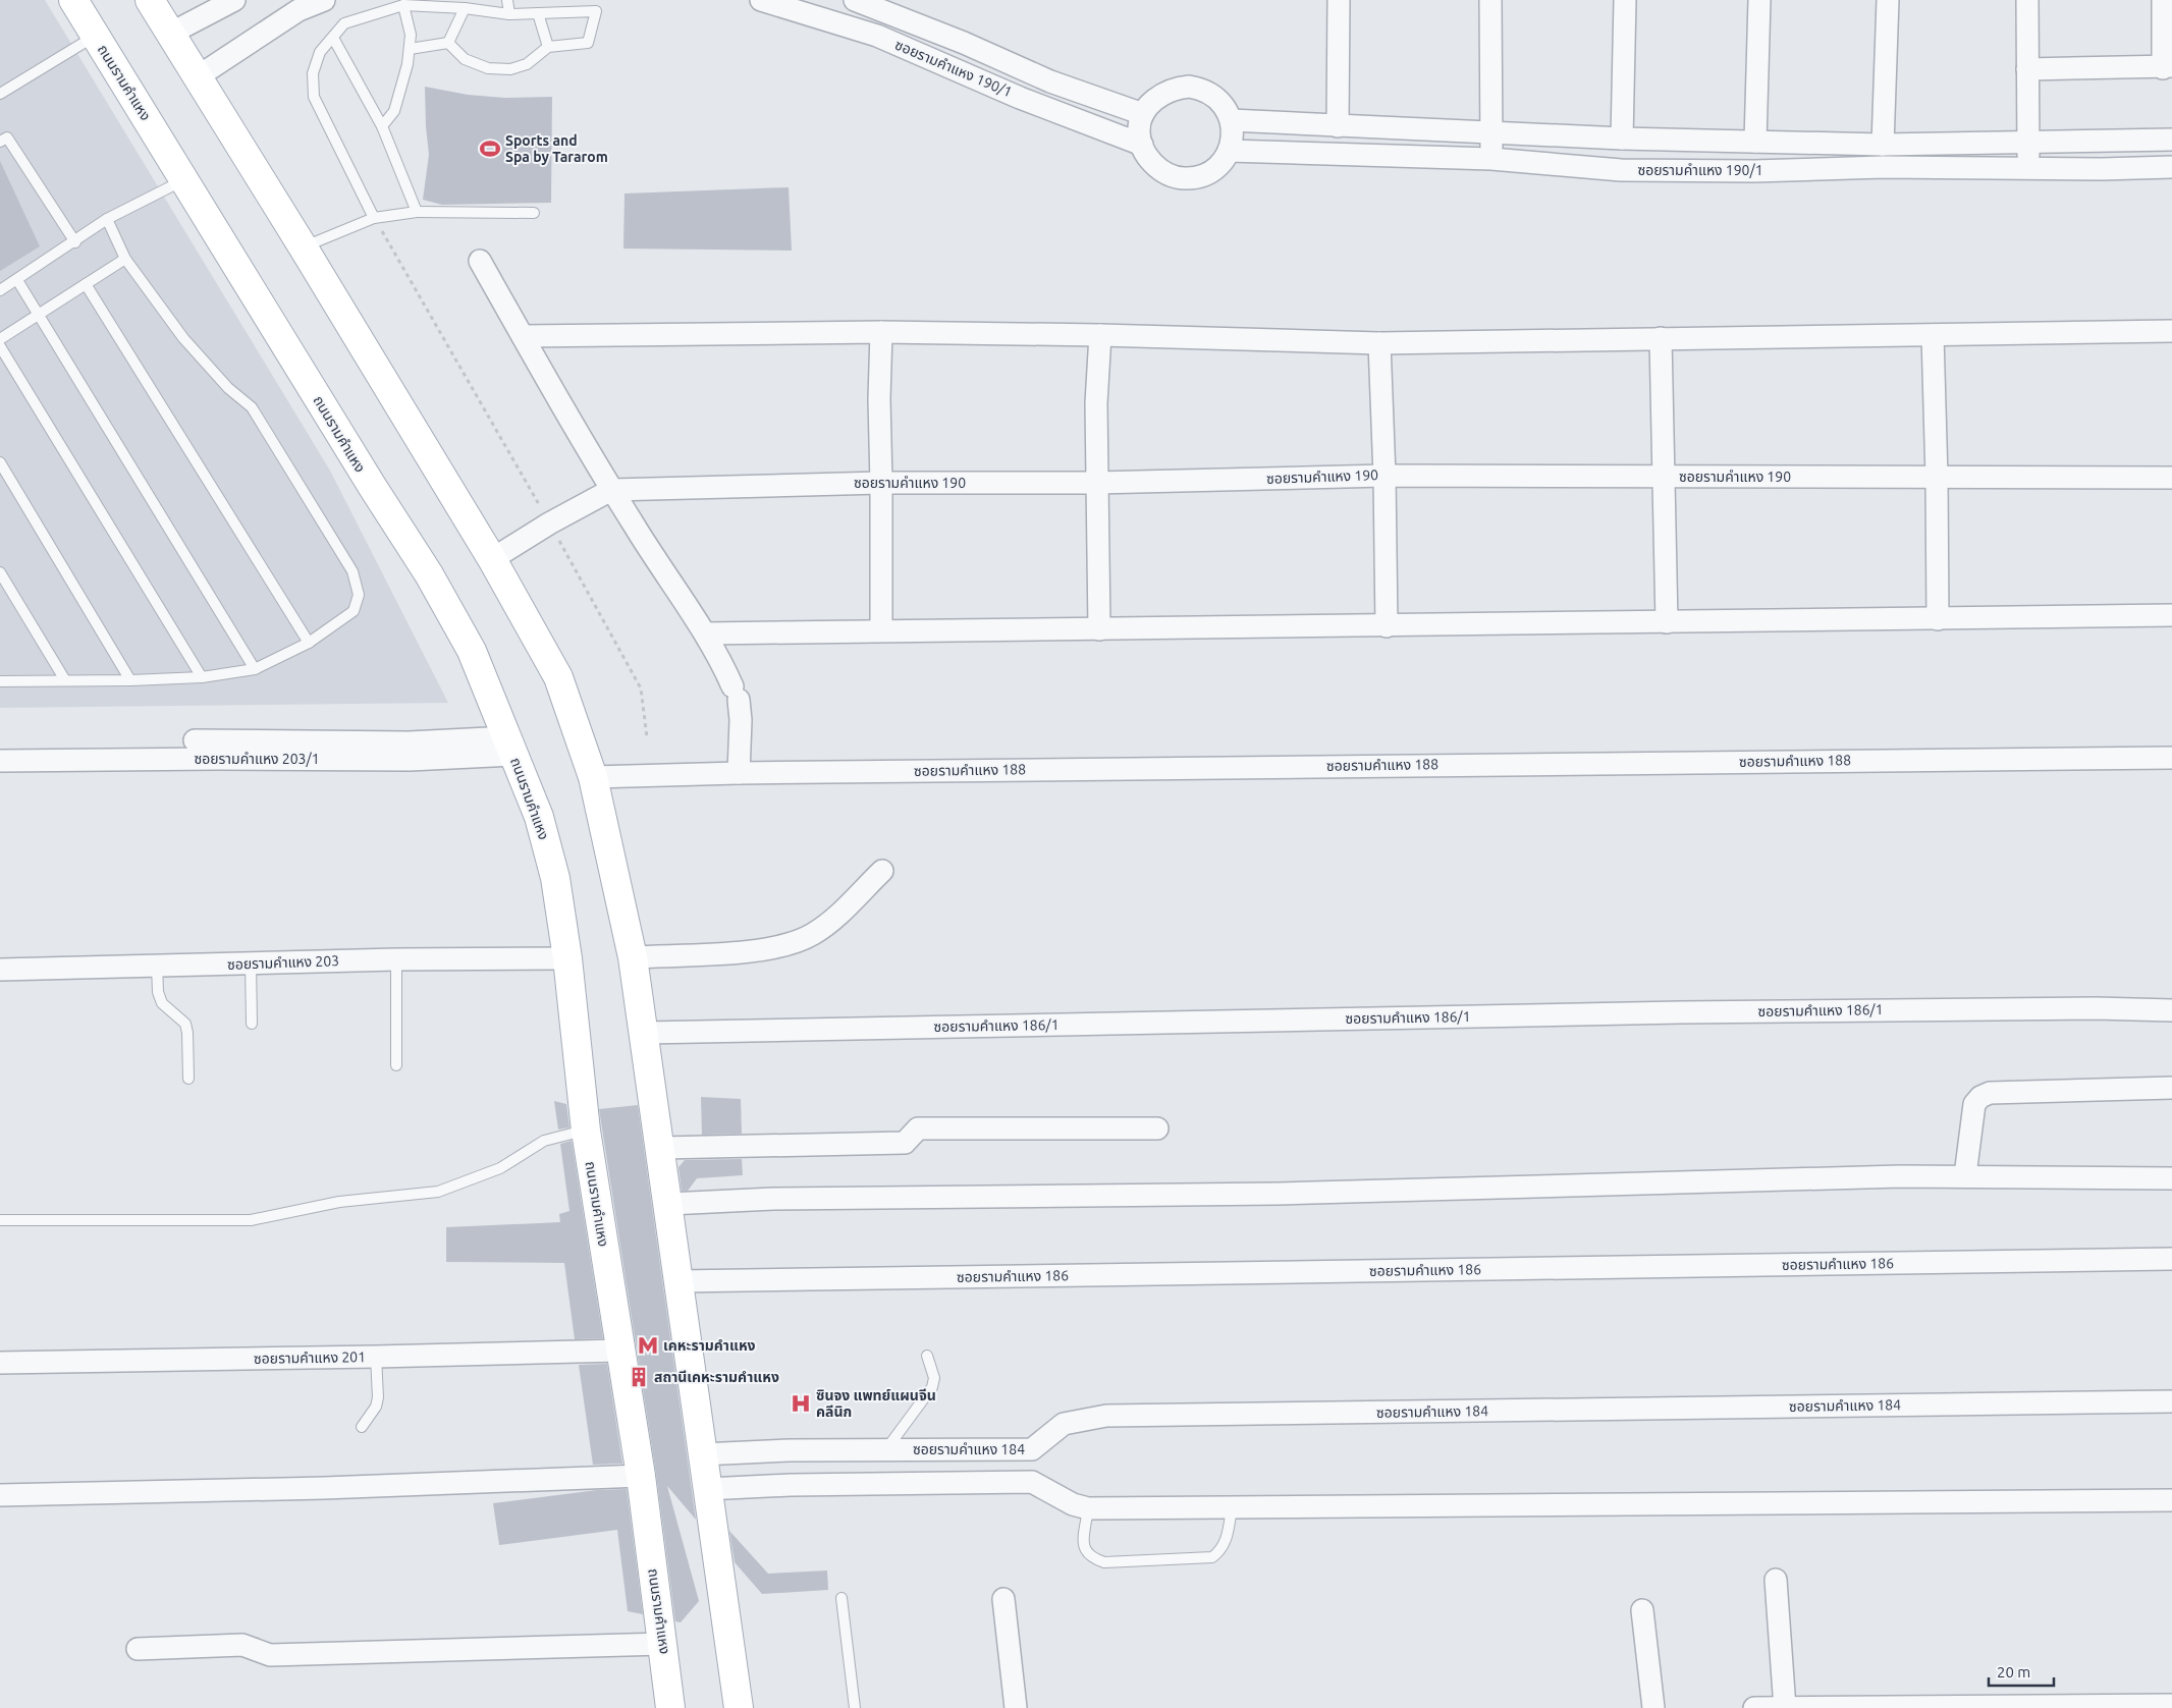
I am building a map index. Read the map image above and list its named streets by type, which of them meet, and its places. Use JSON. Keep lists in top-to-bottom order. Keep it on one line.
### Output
{"streets":{"main road":["ถนนรามคำแหง"],"street":["ซอยรามคำแหง 190/1","ซอยรามคำแหง 190","ซอยรามคำแหง 203/1","ซอยรามคำแหง 188","ซอยรามคำแหง 203","ซอยรามคำแหง 186/1","ซอยรามคำแหง 186","ซอยรามคำแหง 201","ซอยรามคำแหง 184"]},"crossings":[["ถนนรามคำแหง","ซอยรามคำแหง 203/1"],["ถนนรามคำแหง","ซอยรามคำแหง 203"],["ถนนรามคำแหง","ซอยรามคำแหง 201"]],"places":{"sports":["Sports and Spa by Tararom"],"metro station":["เคหะรามคำแหง"],"building":["สถานีเคหะรามคำแหง"],"hospital":["ซินจง แพทย์แผนจีน คลีนิก"]},"scale_bar":"20 m"}
